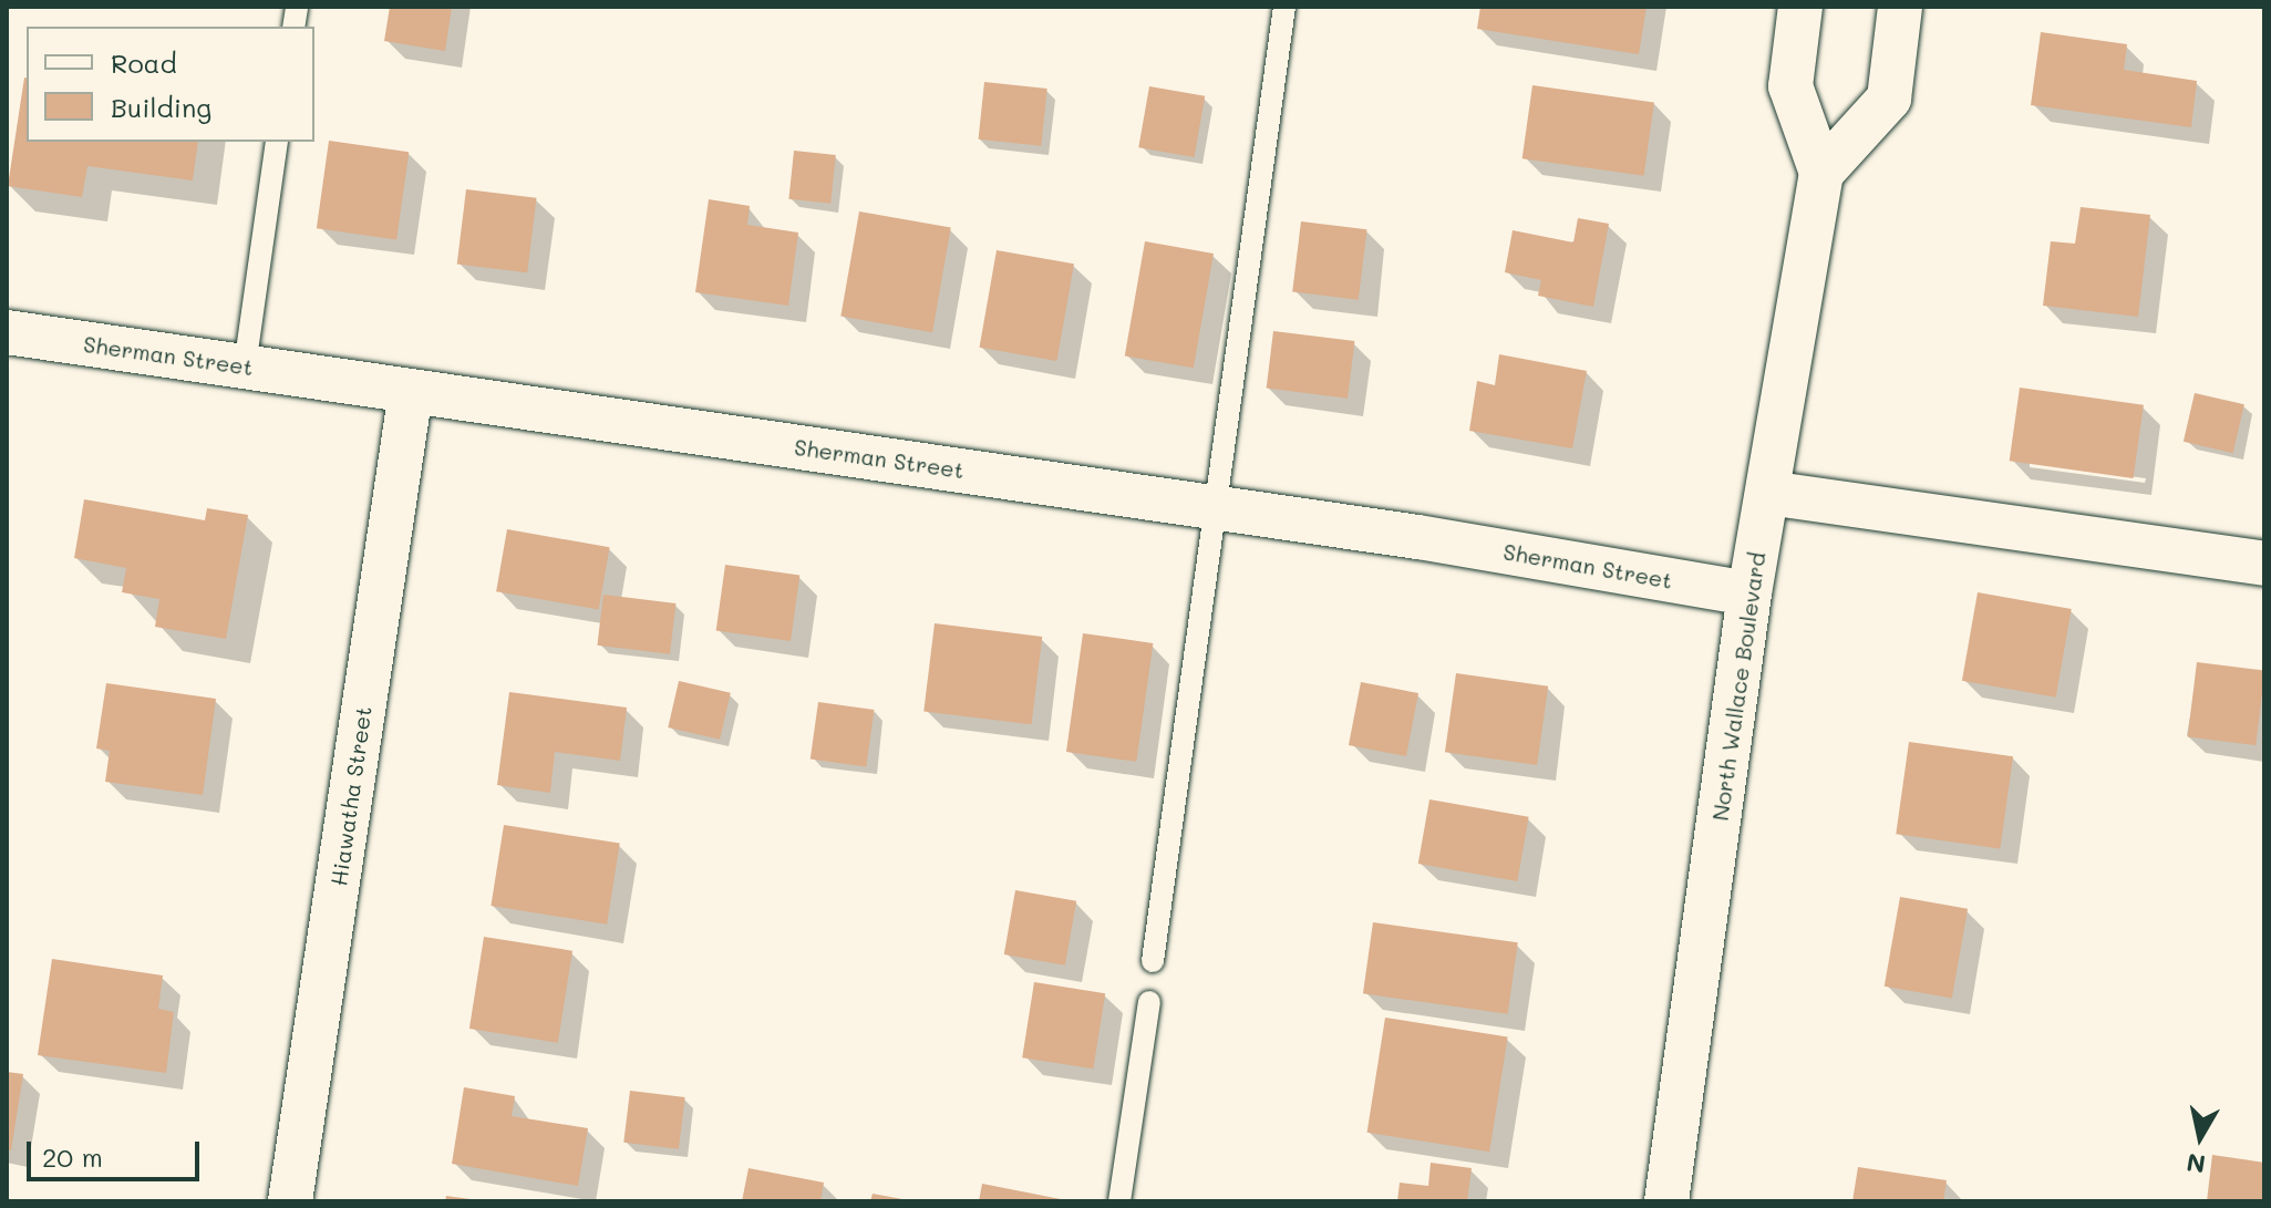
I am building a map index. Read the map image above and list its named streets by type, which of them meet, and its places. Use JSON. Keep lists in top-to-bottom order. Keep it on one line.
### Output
{"streets":{"street":["Sherman Street","North Wallace Boulevard","Hiawatha Street"]},"crossings":[["Sherman Street","North Wallace Boulevard"],["Sherman Street","Hiawatha Street"]],"legend":["Road","Building"],"scale_bar":"20 m","north":"bottom"}
